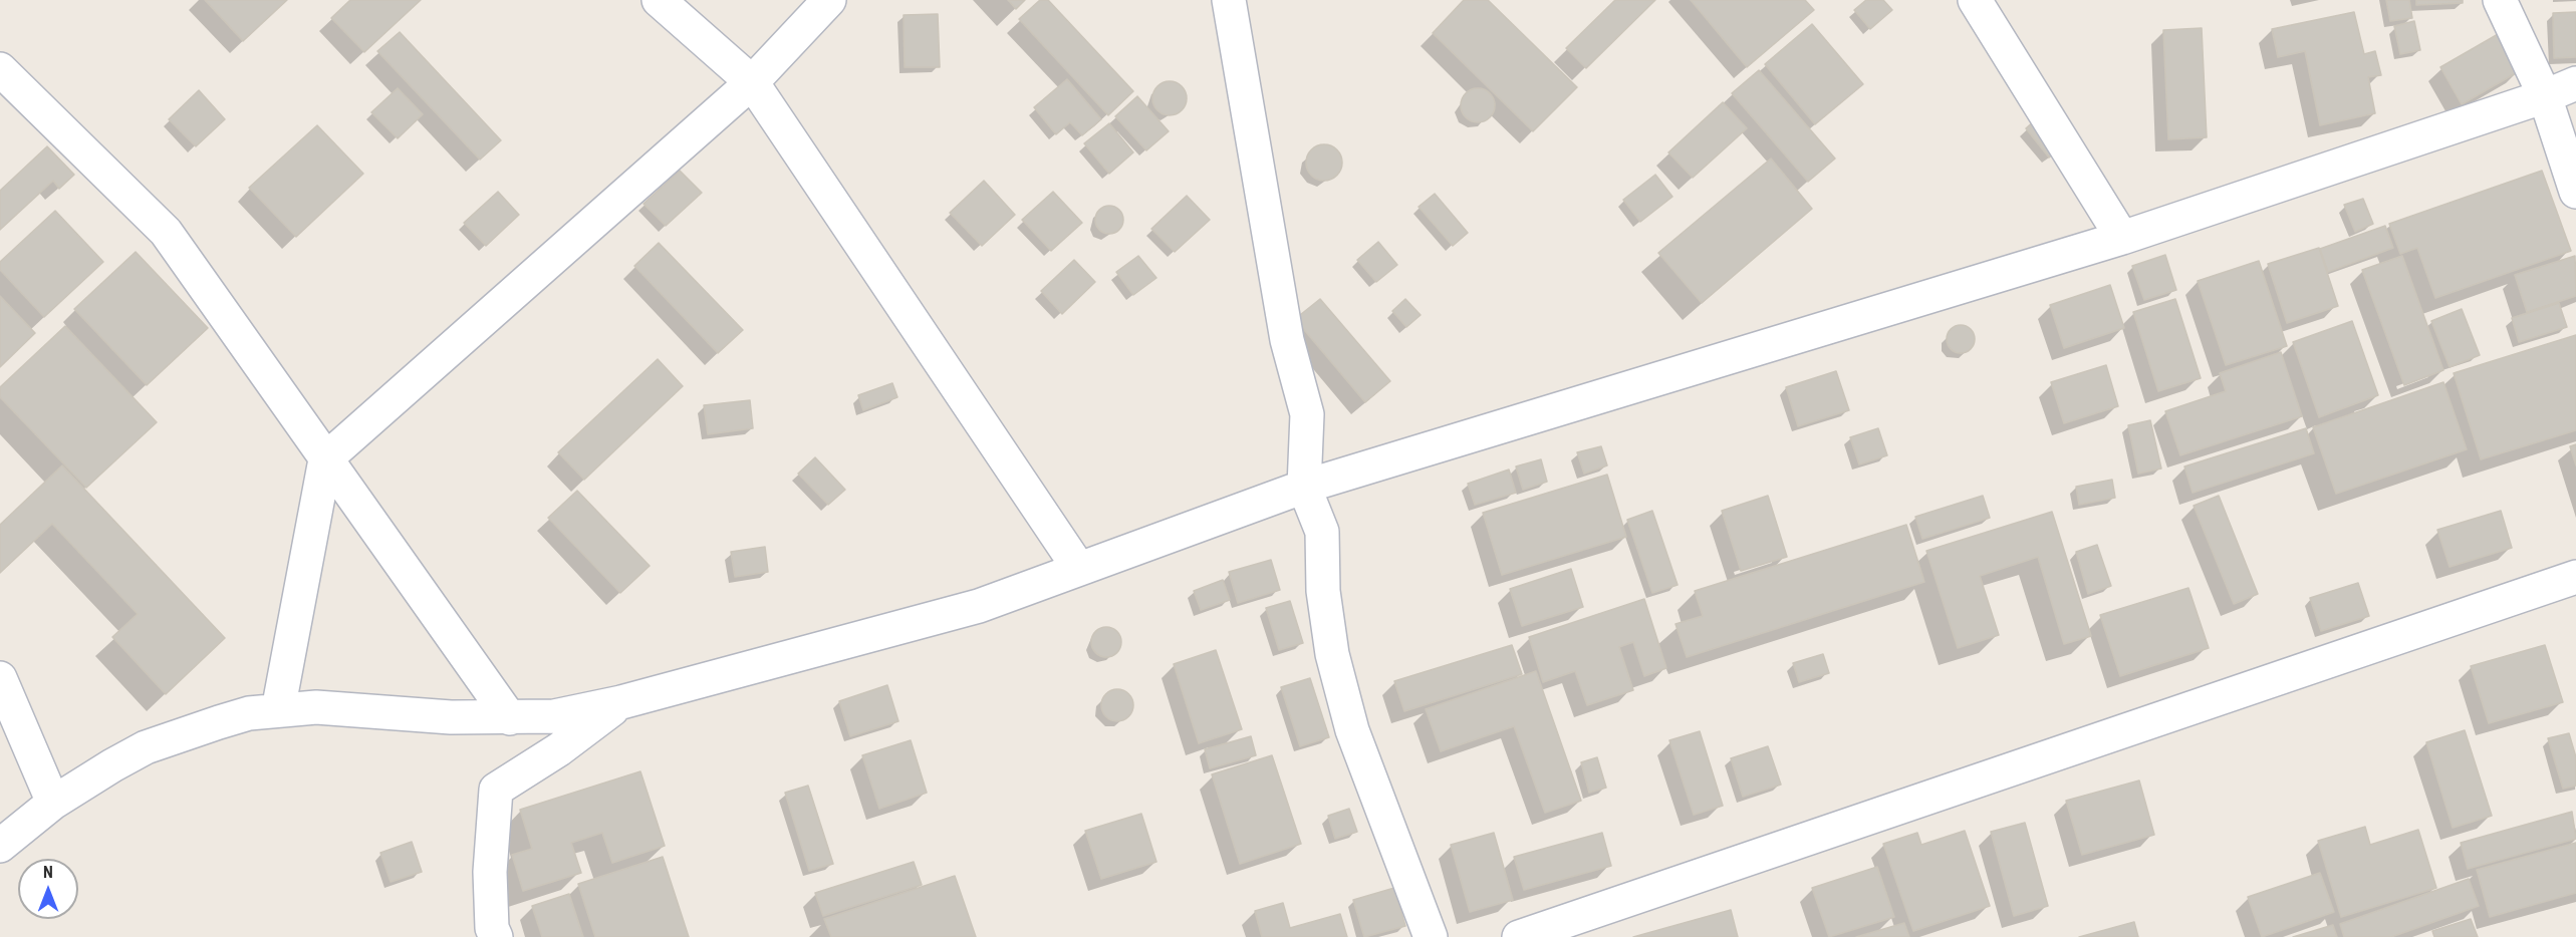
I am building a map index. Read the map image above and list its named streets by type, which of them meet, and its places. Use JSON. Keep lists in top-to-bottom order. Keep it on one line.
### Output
{"north":"top"}
